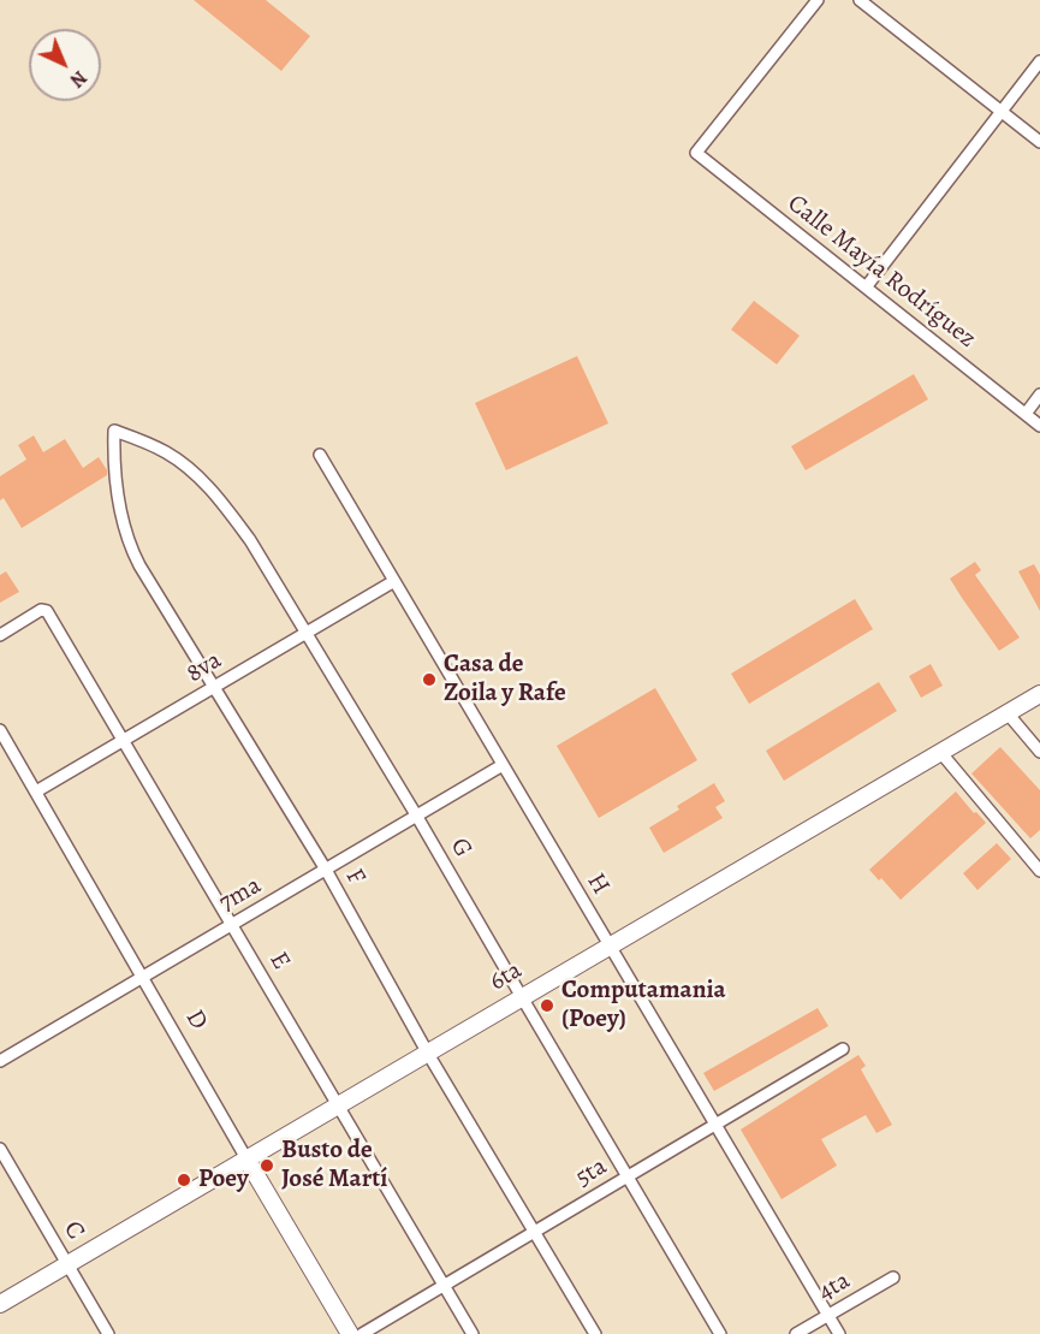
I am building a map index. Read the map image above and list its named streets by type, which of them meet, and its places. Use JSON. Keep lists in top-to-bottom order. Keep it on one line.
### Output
{"streets":{"main road":["6ta","D"],"street":["Calle Mayía Rodríguez","8va","G","F","H","7ma","E","5ta","C","4ta"]},"crossings":[["8va","G"],["8va","F"],["8va","H"],["8va","E"],["8va","D"],["G","F"],["G","7ma"],["G","6ta"],["G","5ta"],["F","7ma"],["F","6ta"],["F","5ta"],["H","7ma"],["H","6ta"],["H","5ta"],["H","4ta"],["7ma","E"],["7ma","D"],["E","6ta"],["E","5ta"],["6ta","D"],["6ta","C"]],"places":["Casa de Zoila y Rafe","Computamania (Poey)","Busto de José Martí","Poey"],"north":"bottom right"}
